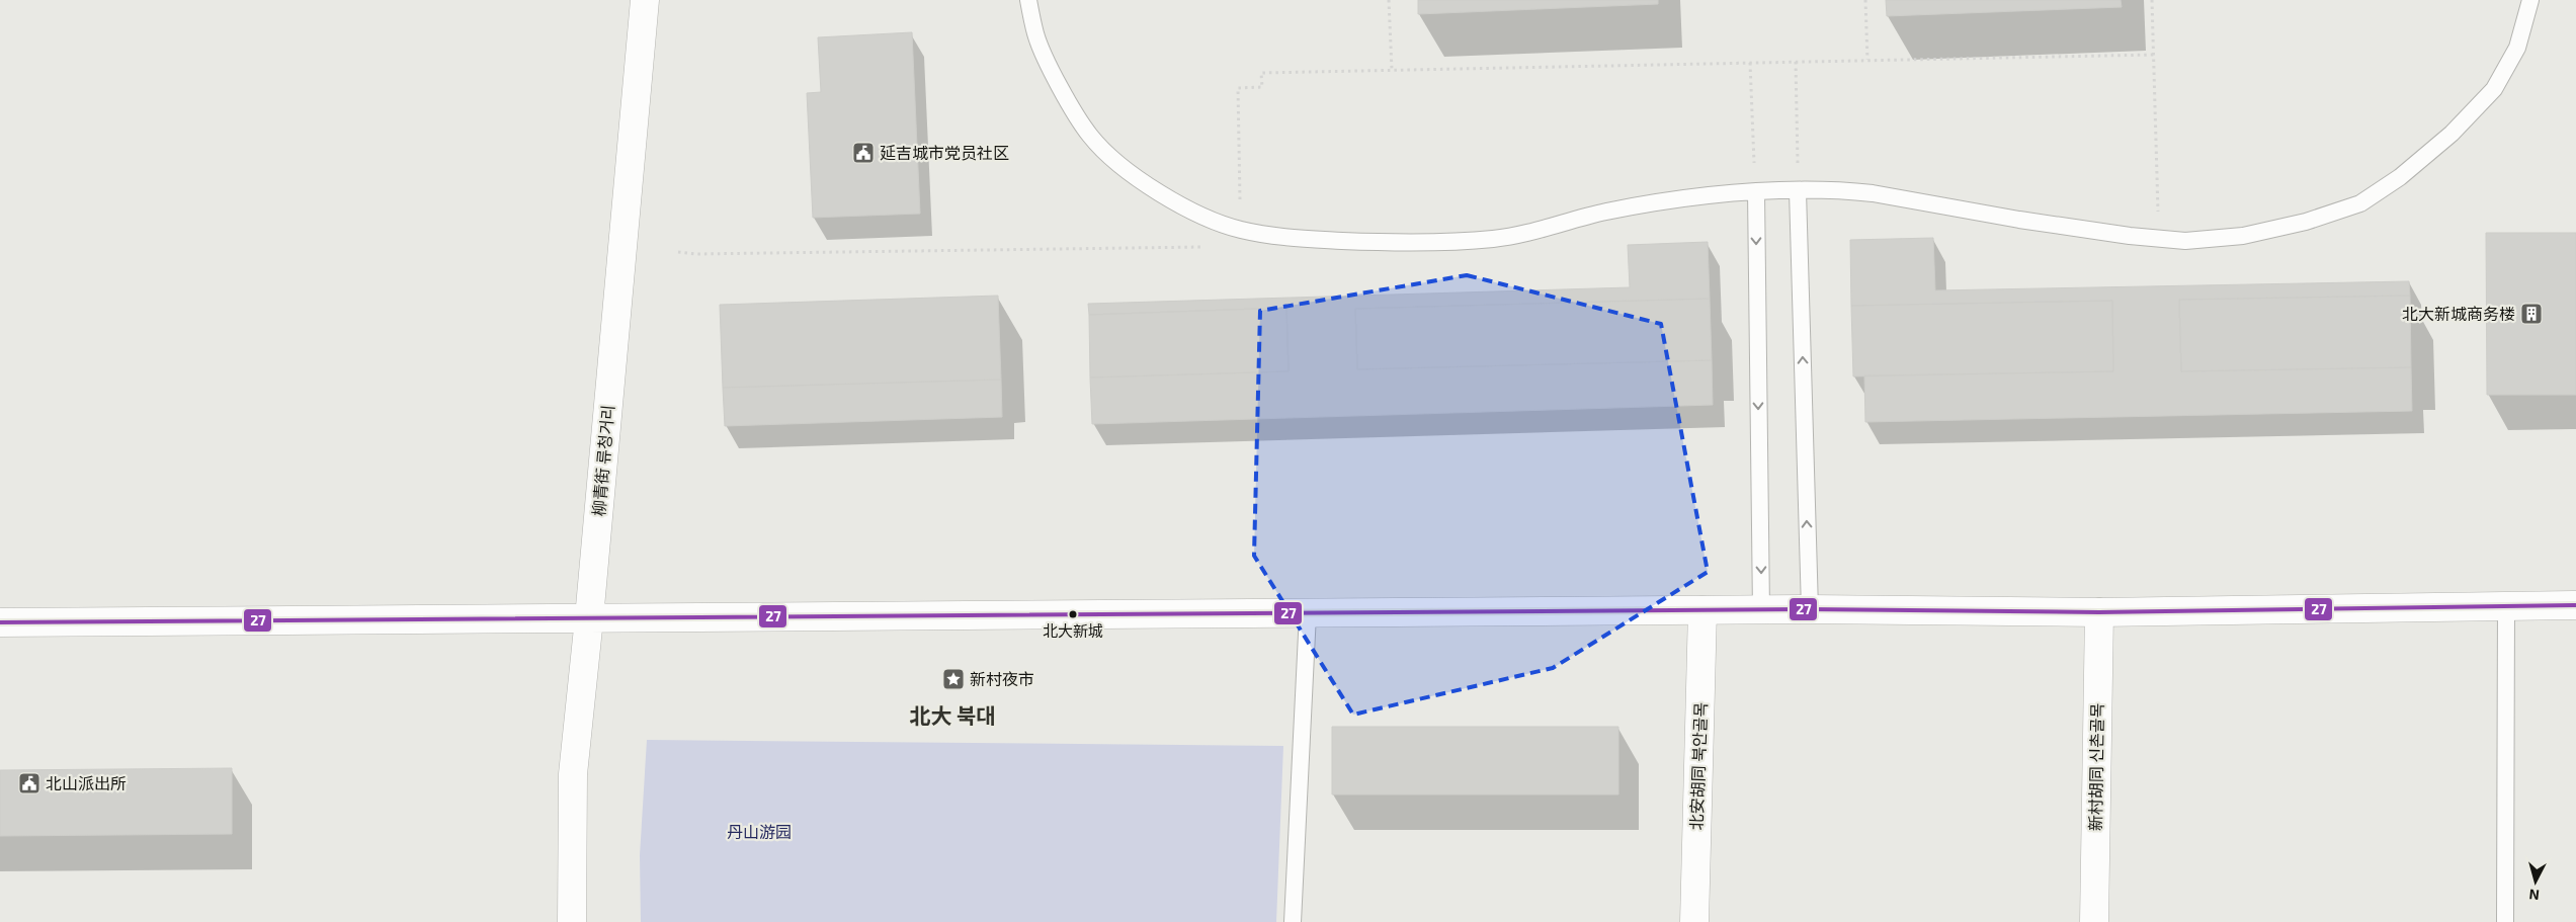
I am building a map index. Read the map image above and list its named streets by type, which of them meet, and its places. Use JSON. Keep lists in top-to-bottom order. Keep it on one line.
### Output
{"streets":{"street":["柳青街 류청거리","北安胡同 북안골목","新村胡同 신촌골목"]},"districts":["北大 북대"],"parks":["丹山游园"],"places":{"public building":["延吉城市党员社区","北山派出所"],"building":["北大新城商务楼"],"other":["北大新城"],"place":["新村夜市"]},"lines":["transit line 27"],"north":"bottom"}
